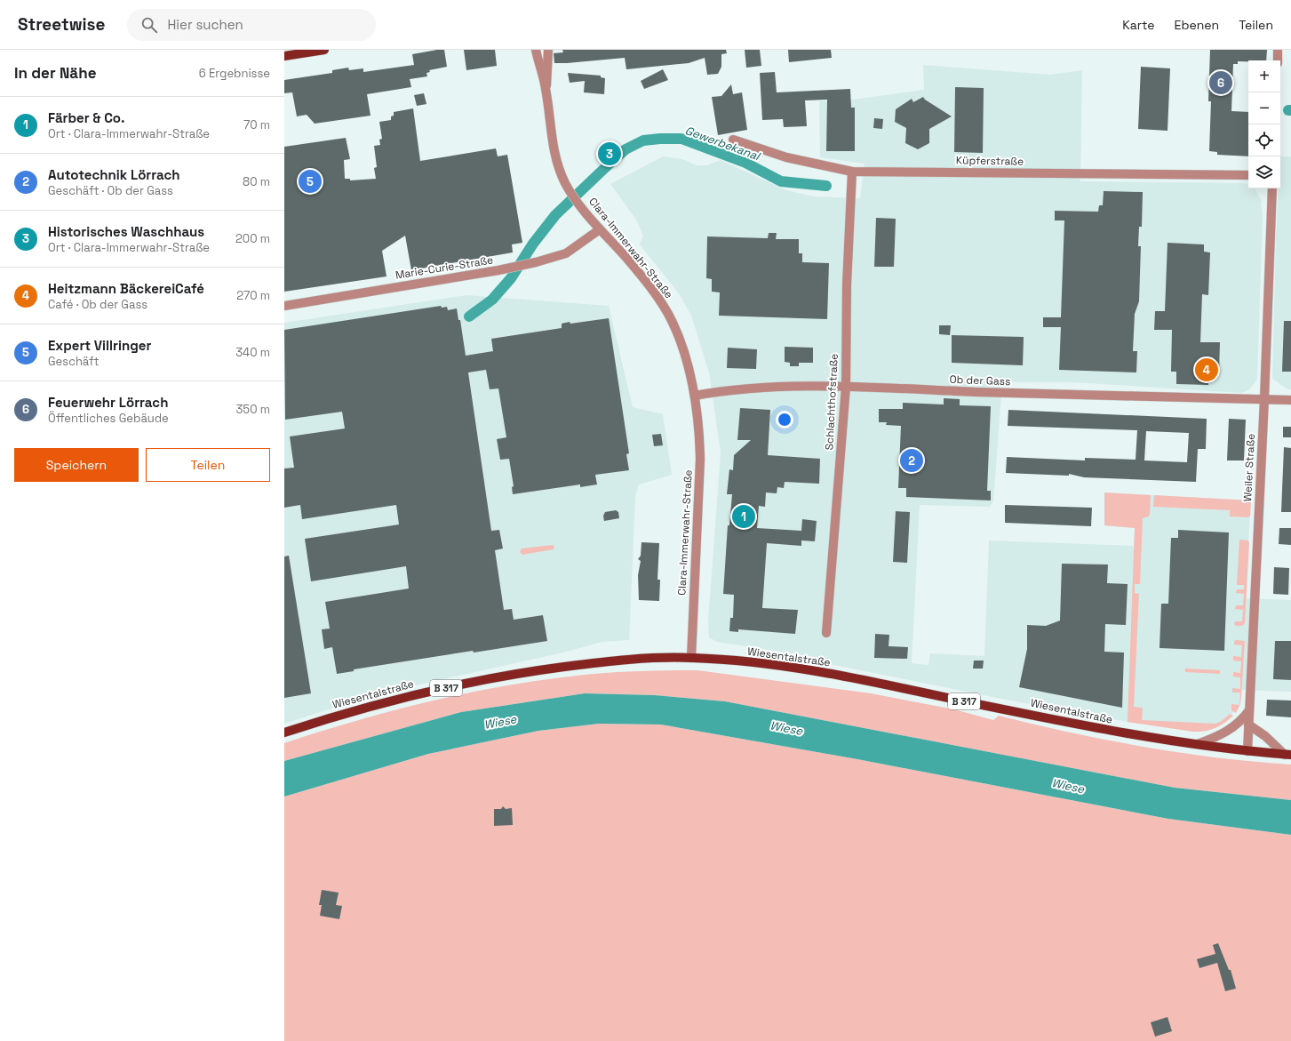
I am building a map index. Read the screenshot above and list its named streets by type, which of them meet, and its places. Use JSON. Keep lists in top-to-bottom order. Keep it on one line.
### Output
{"streets":{"main road":["Wiesentalstraße","B 317"],"street":["Küpferstraße","Clara-Immerwahr-Straße","Marie-Curie-Straße","Ob der Gass","Schlachthofstraße","Weiler Straße"]},"crossings":[["Küpferstraße","Schlachthofstraße"],["Clara-Immerwahr-Straße","Marie-Curie-Straße"],["Clara-Immerwahr-Straße","Ob der Gass"],["Clara-Immerwahr-Straße","Wiesentalstraße"],["Ob der Gass","Schlachthofstraße"],["Ob der Gass","Weiler Straße"],["Weiler Straße","Wiesentalstraße"]],"water":["Gewerbekanal","Wiese"],"page":{"header":"Streetwise","search":"Hier suchen","nav":["Karte","Ebenen","Teilen"],"heading":["In der Nähe","6 Ergebnisse"],"map_buttons":["+","−"],"pins":["6","3","5","4","2","1"],"list":[{"mark":"1","name":"Färber & Co.","note":"Ort · Clara-Immerwahr-Straße","value":"70 m"},{"mark":"2","name":"Autotechnik Lörrach","note":"Geschäft · Ob der Gass","value":"80 m"},{"mark":"3","name":"Historisches Waschhaus","note":"Ort · Clara-Immerwahr-Straße","value":"200 m"},{"mark":"4","name":"Heitzmann BäckereiCafé","note":"Café · Ob der Gass","value":"270 m"},{"mark":"5","name":"Expert Villringer","note":"Geschäft","value":"340 m"},{"mark":"6","name":"Feuerwehr Lörrach","note":"Öffentliches Gebäude","value":"350 m"}],"buttons":["Speichern","Teilen"]}}
